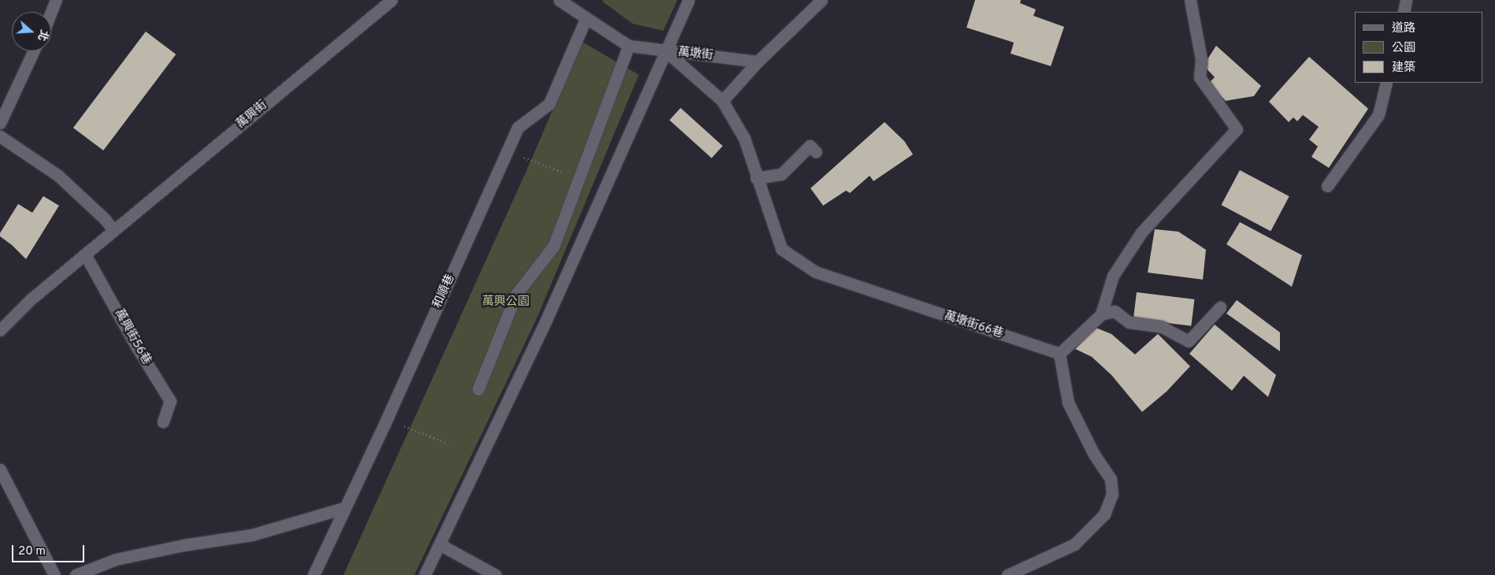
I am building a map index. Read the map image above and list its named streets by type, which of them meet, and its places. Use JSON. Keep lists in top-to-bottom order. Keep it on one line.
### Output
{"streets":{"street":["萬墩街","萬興街","和順巷","萬墩街66巷","萬興街56巷"]},"crossings":[["萬墩街","和順巷"],["萬墩街","萬墩街66巷"],["萬興街","萬興街56巷"]],"parks":["萬興公園"],"legend":["道路","公園","建築"],"scale_bar":"20 m","north":"right"}
